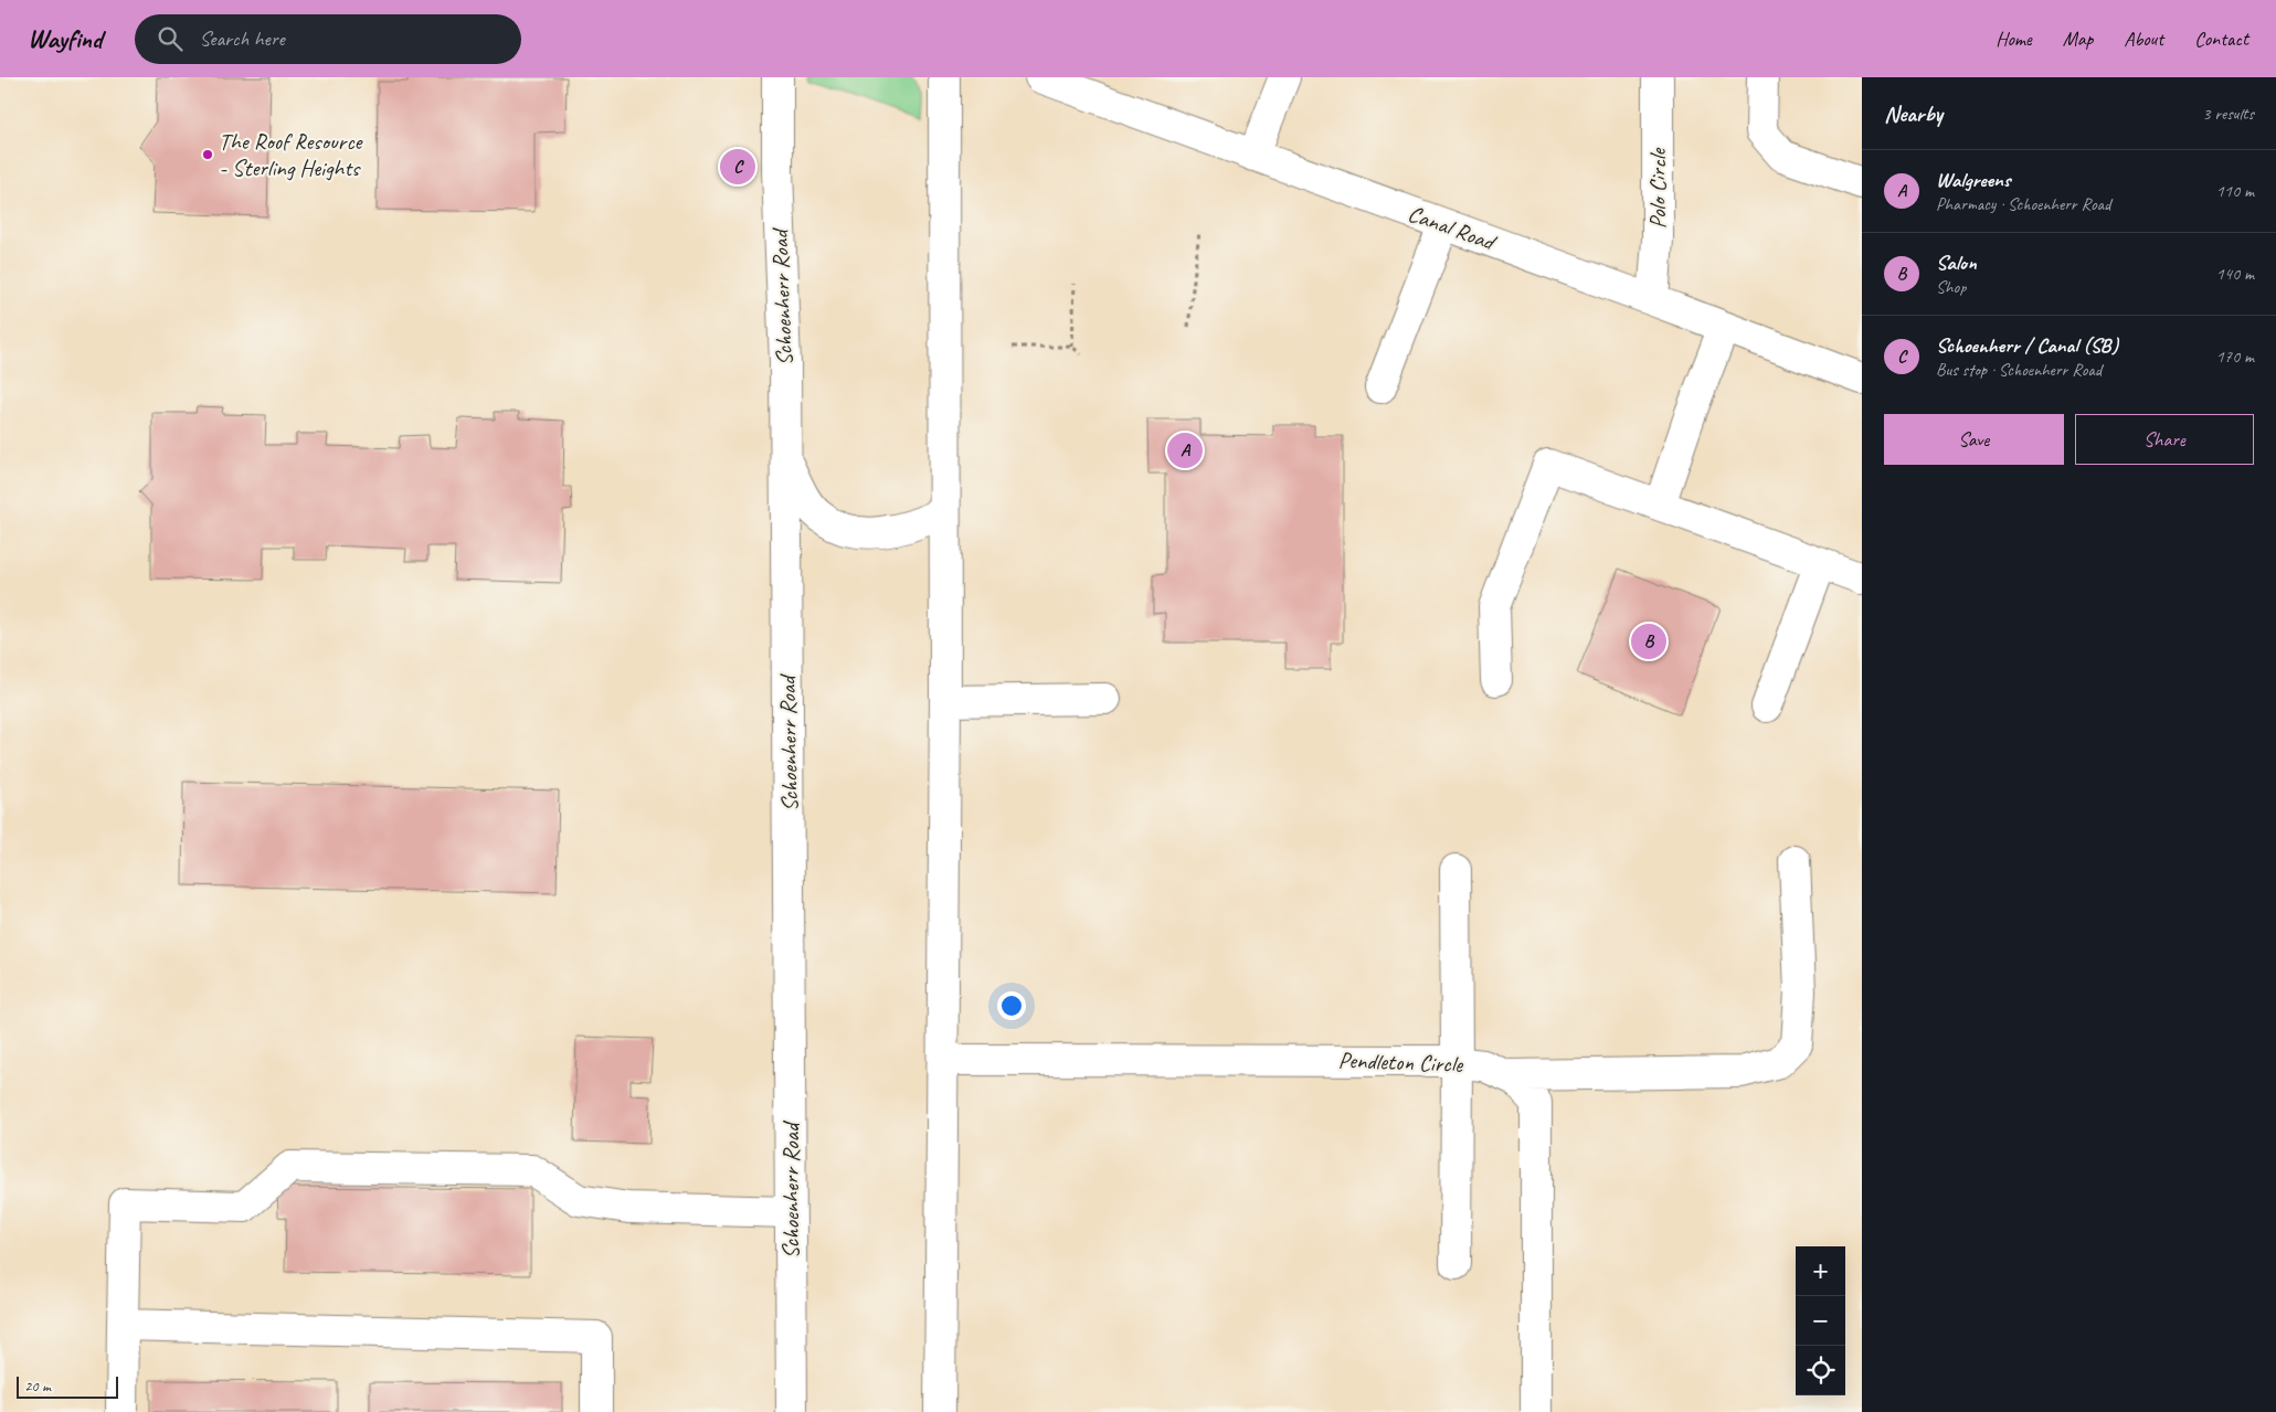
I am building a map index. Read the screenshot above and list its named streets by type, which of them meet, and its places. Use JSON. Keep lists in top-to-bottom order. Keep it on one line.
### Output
{"streets":{"main road":["Polo Circle","Canal Road","Schoenherr Road","Pendleton Circle"]},"crossings":[["Polo Circle","Canal Road"]],"places":["The Roof Resource - Sterling Heights"],"scale_bar":"20 m","page":{"header":"Wayfind","search":"Search here","nav":["Home","Map","About","Contact"],"heading":["Nearby","3 results"],"pins":["C","A","B"],"list":[{"mark":"A","name":"Walgreens","note":"Pharmacy · Schoenherr Road","value":"110 m"},{"mark":"B","name":"Salon","note":"Shop","value":"140 m"},{"mark":"C","name":"Schoenherr / Canal (SB)","note":"Bus stop · Schoenherr Road","value":"170 m"}],"buttons":["Save","Share"],"map_buttons":["+","−"],"scale":"20 m"}}
